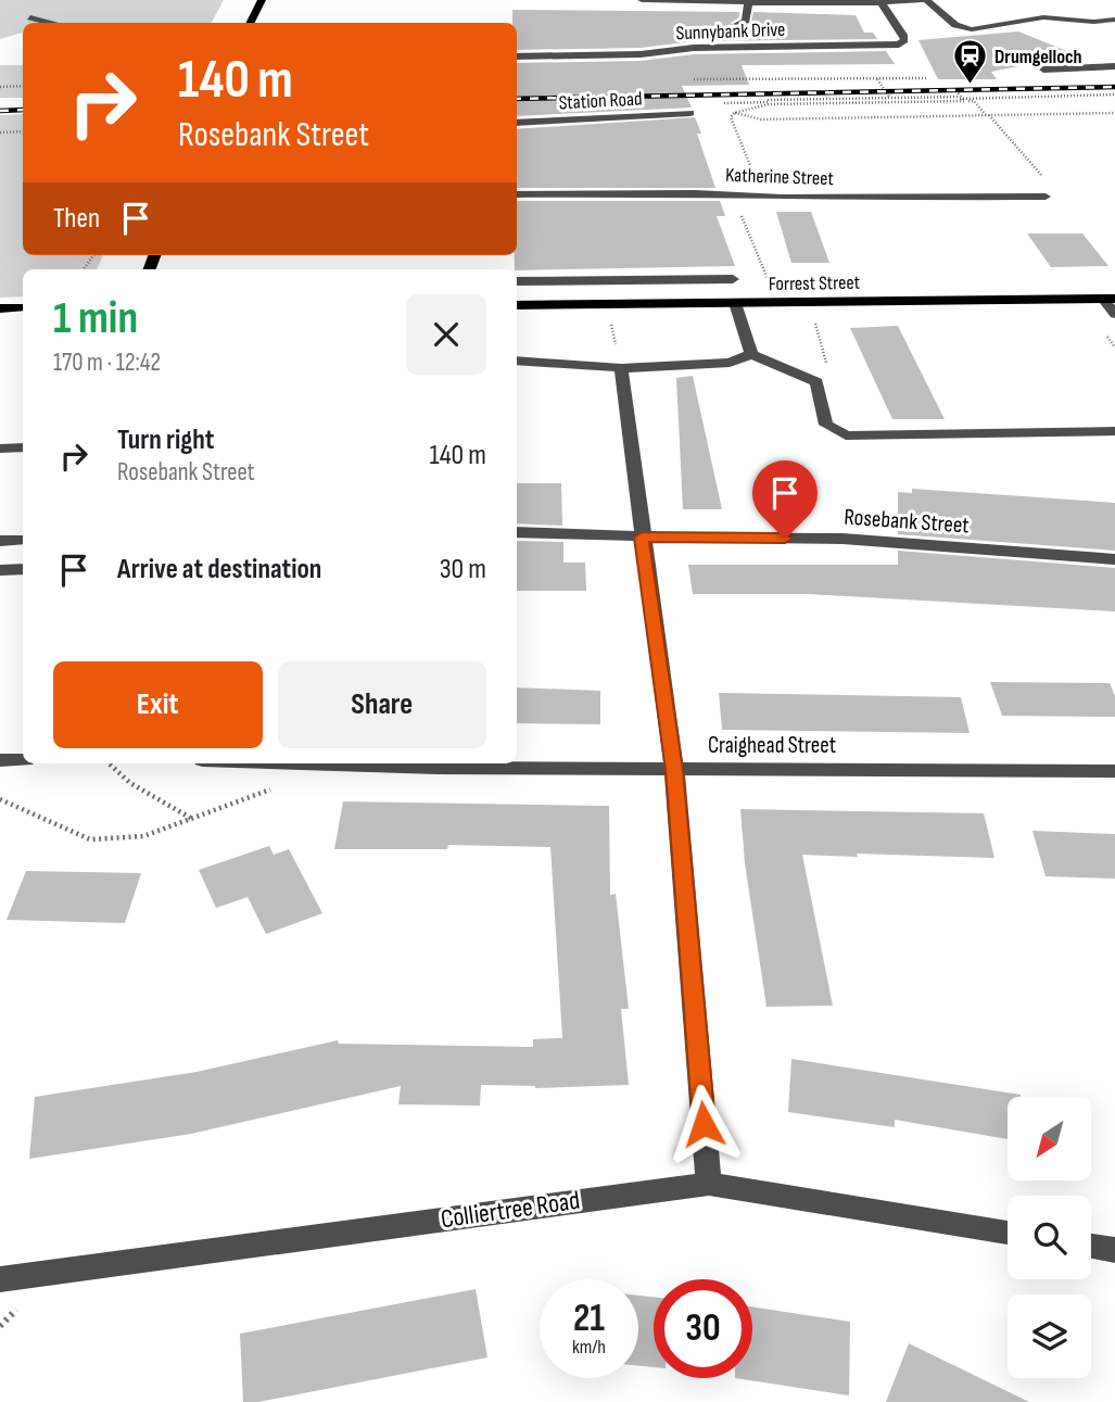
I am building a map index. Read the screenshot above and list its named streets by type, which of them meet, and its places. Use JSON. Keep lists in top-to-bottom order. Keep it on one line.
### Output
{"streets":{"main road":["Forrest Street"],"street":["Sunnybank Drive","Station Road","Katherine Street","Rosebank Street","Craighead Street","Colliertree Road"]},"places":{"station":["Drumgelloch"]},"north":"bottom left","page":{"turn":["140 m","Rosebank Street"],"then":"Then","heading":["1 min","170 m · 12:42"],"list":[{"name":"Turn right","note":"Rosebank Street","value":"140 m"},{"name":"Arrive at destination","value":"30 m"}],"buttons":["Exit","Share"],"speed":"21 km/h","limit":"30"}}
